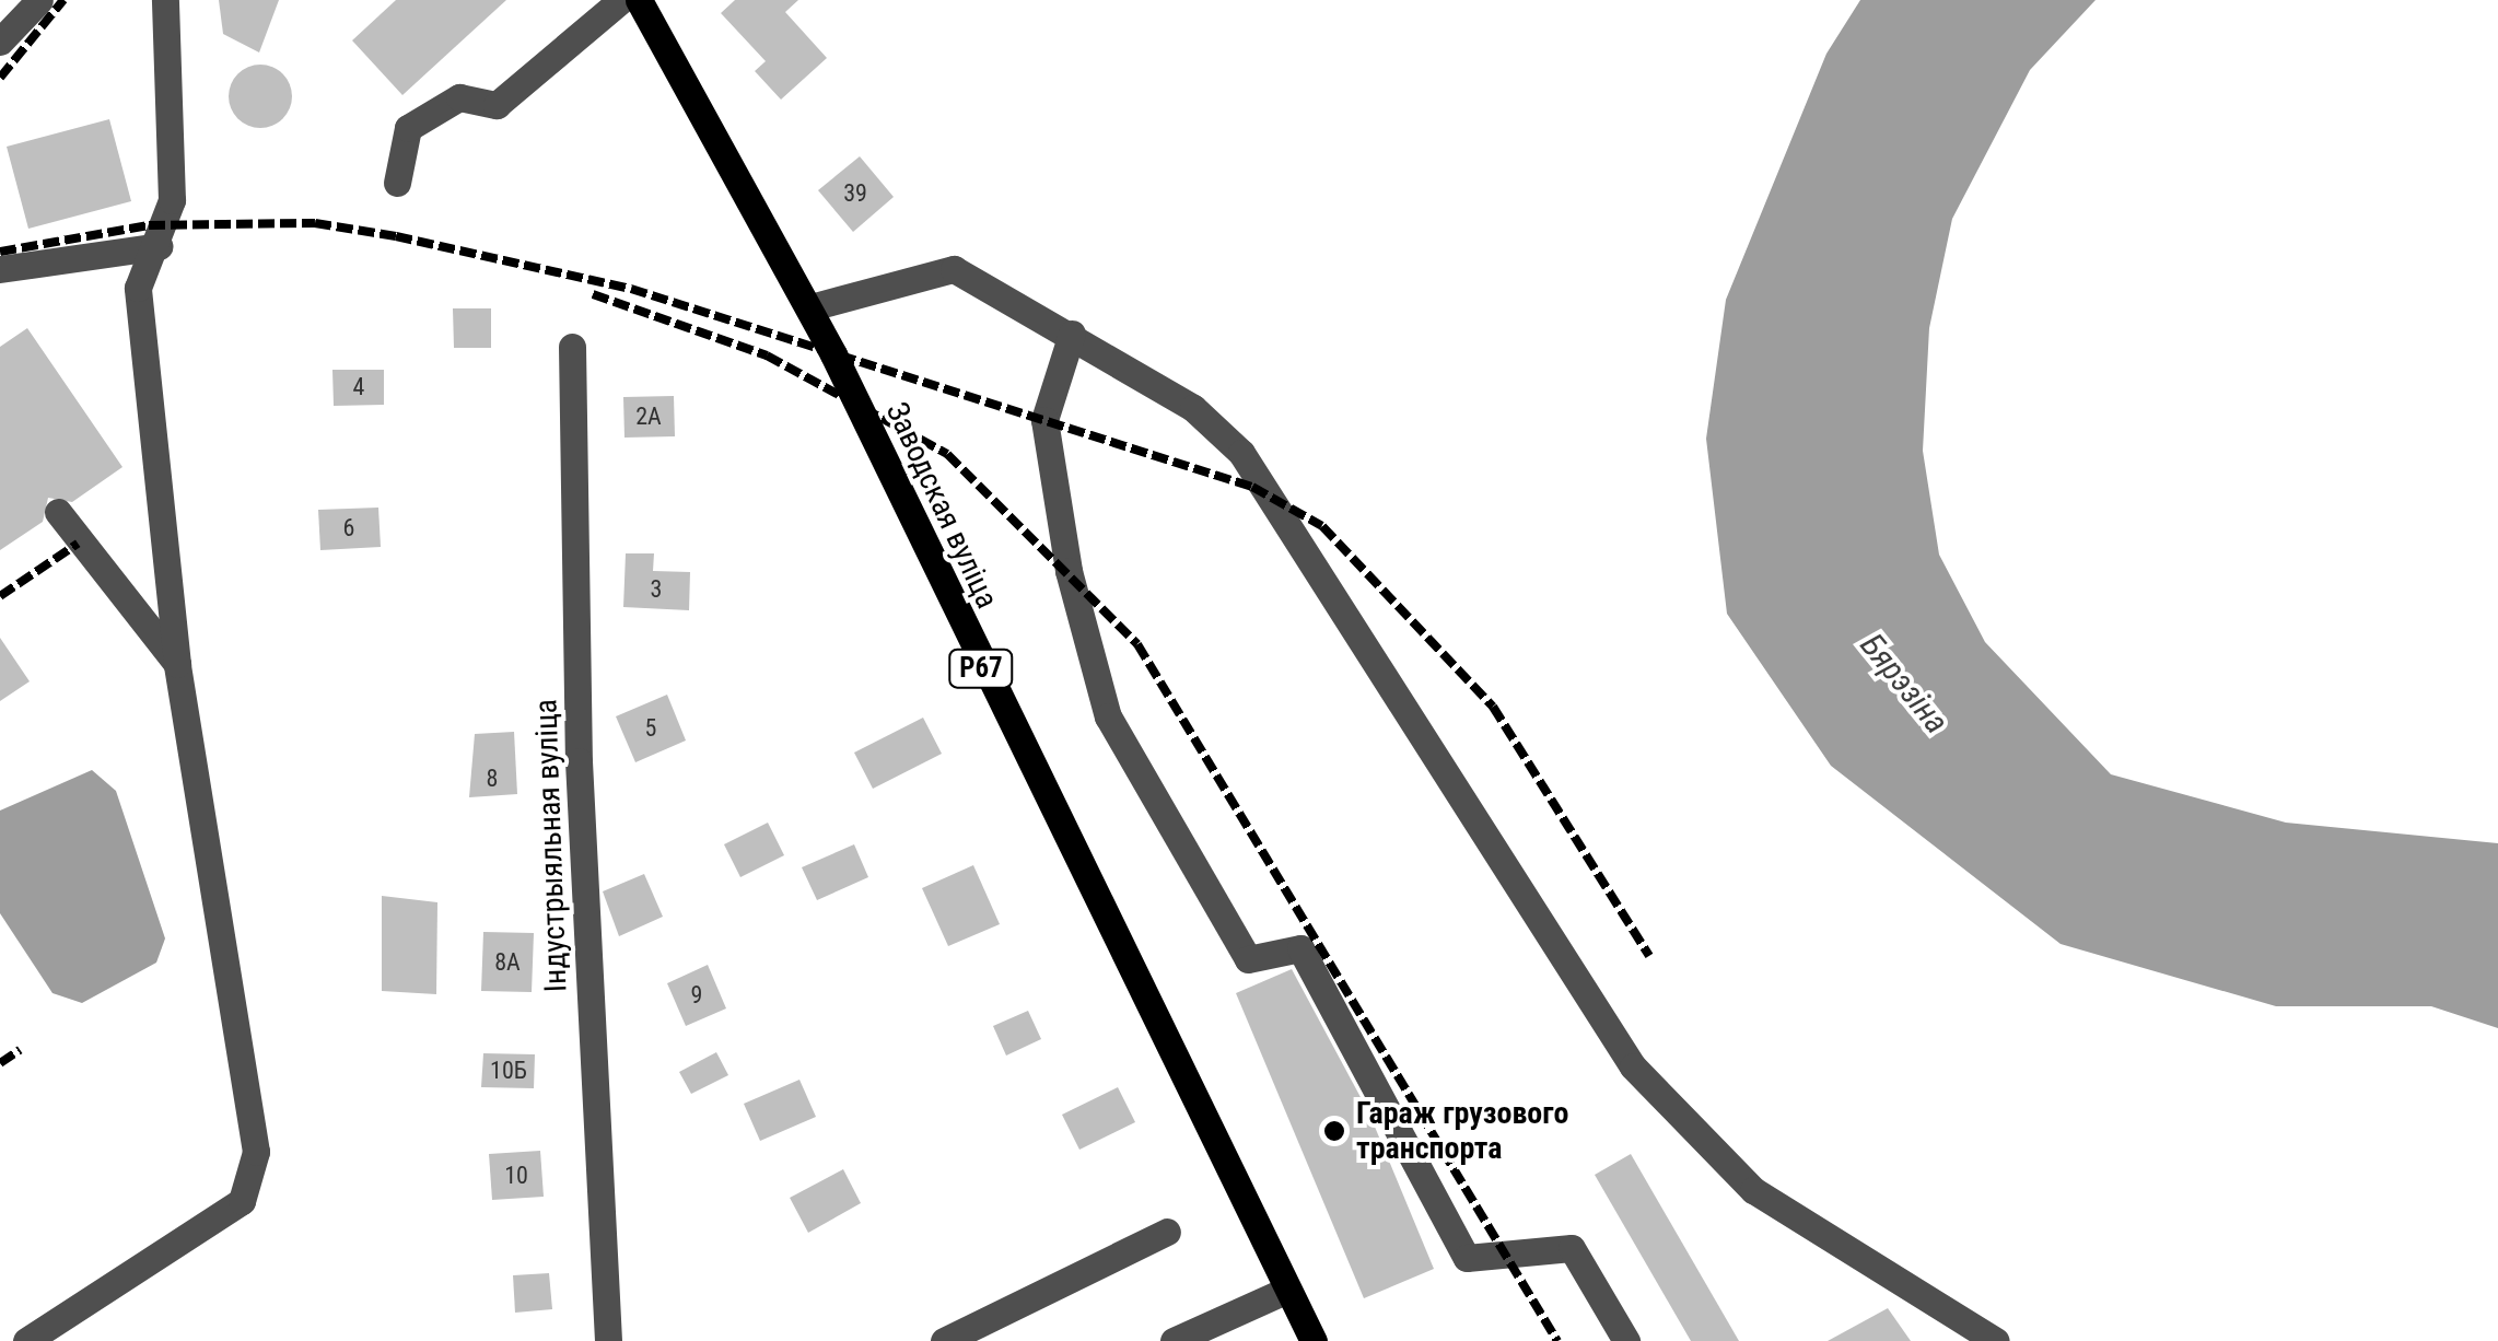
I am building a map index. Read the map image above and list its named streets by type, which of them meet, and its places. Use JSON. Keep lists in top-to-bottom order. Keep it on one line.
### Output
{"streets":{"main road":["Заводская вуліца","Р67"],"street":["Індустрыяльная вуліца"]},"water":["Бярэзіна"],"places":["Гараж грузового транспорта"],"house_numbers":["39","4","2А","6","3","5","8","8А","9","10Б","10"]}
